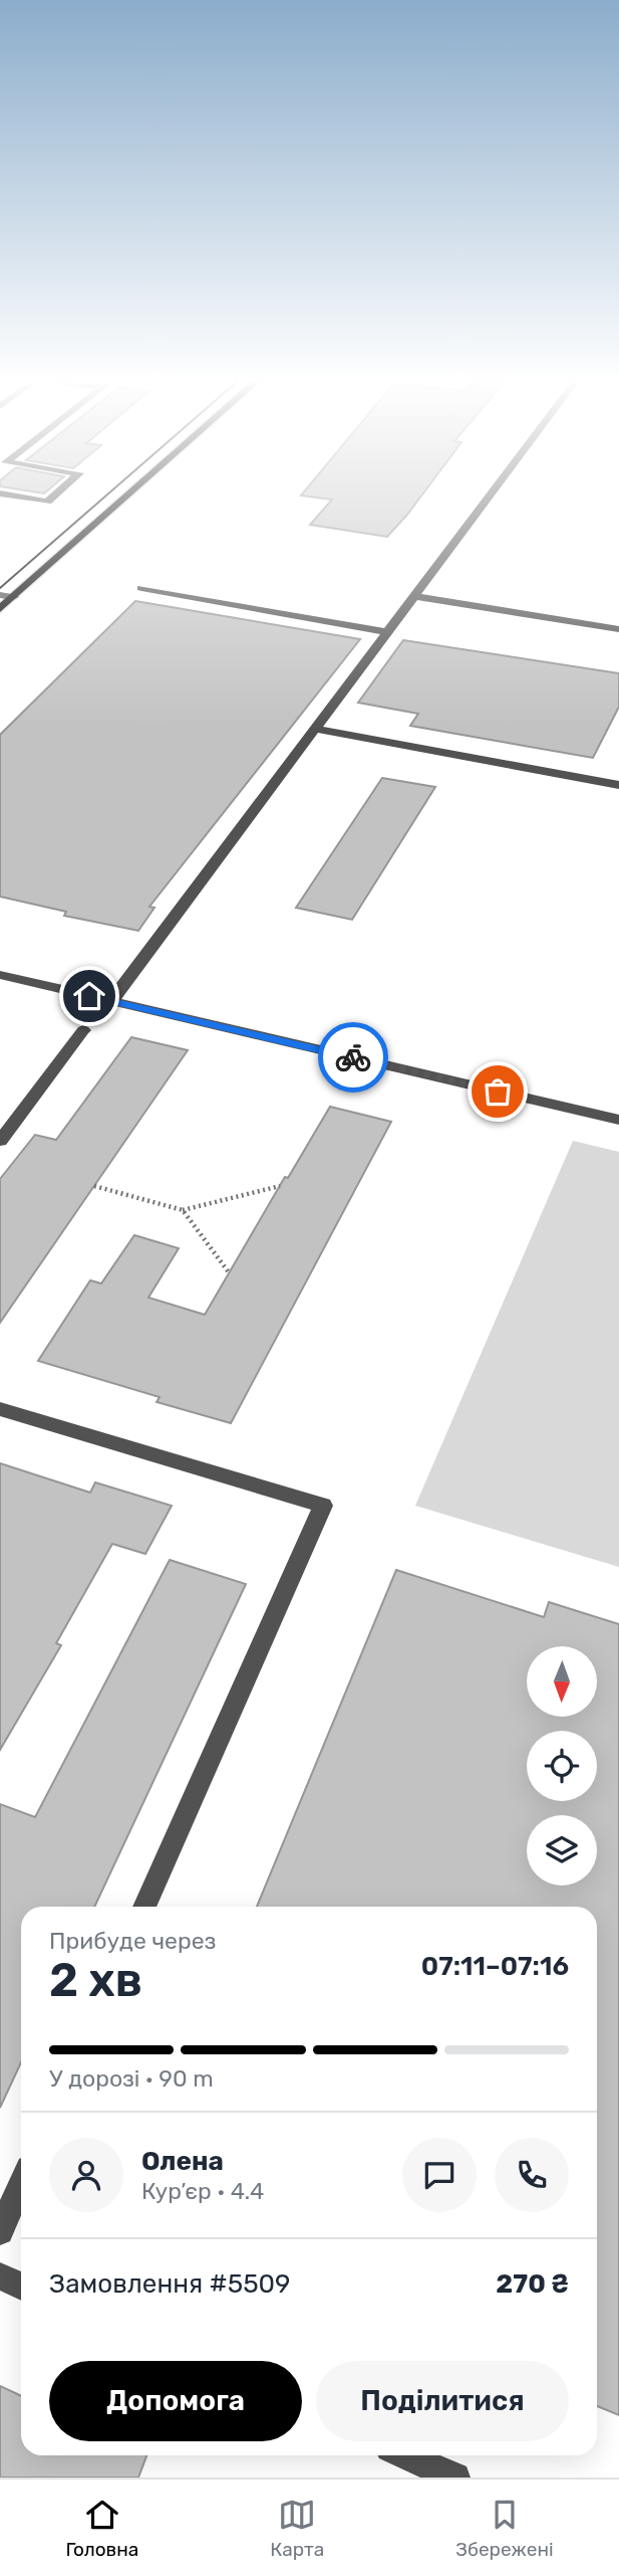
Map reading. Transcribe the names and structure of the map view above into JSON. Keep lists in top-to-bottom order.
{
  "north": "bottom",
  "page": {
    "heading": ["2 хв", "Прибуде через", "07:11–07:16"],
    "panel": [
      "Олена",
      "Кур’єр · 4.4",
      "Замовлення #5509",
      "270 ₴"
    ],
    "bar": "У дорозі · 90 m",
    "buttons": ["Допомога", "Поділитися"],
    "tabs": ["Головна", "Карта", "Збережені"]
  }
}
